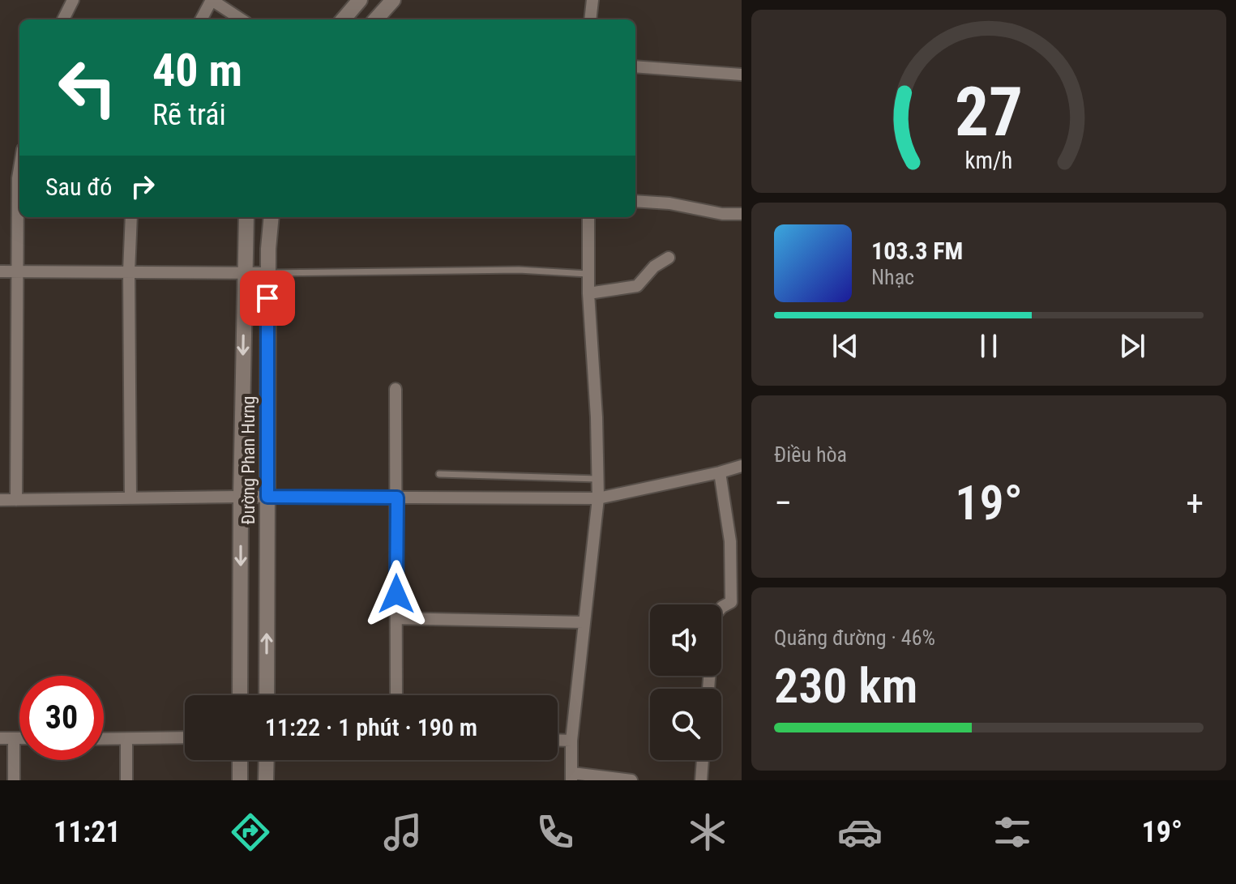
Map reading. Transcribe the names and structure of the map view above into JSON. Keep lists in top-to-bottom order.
{
  "streets": {
    "street": ["Đường Phan Hưng"]
  },
  "page": {
    "turn": ["40 m", "Rẽ trái"],
    "then": "Sau đó",
    "song": ["103.3 FM", "Nhạc"],
    "tile": [
      "Điều hòa",
      ["Quãng đường · 46%", "230 km"]
    ],
    "heat": ["−", "19°", "+"],
    "limit": "30",
    "trip": "11:22 · 1 phút · 190 m",
    "tabs": ["11:21", "19°"],
    "gauge": ["27", "km/h"]
  }
}
